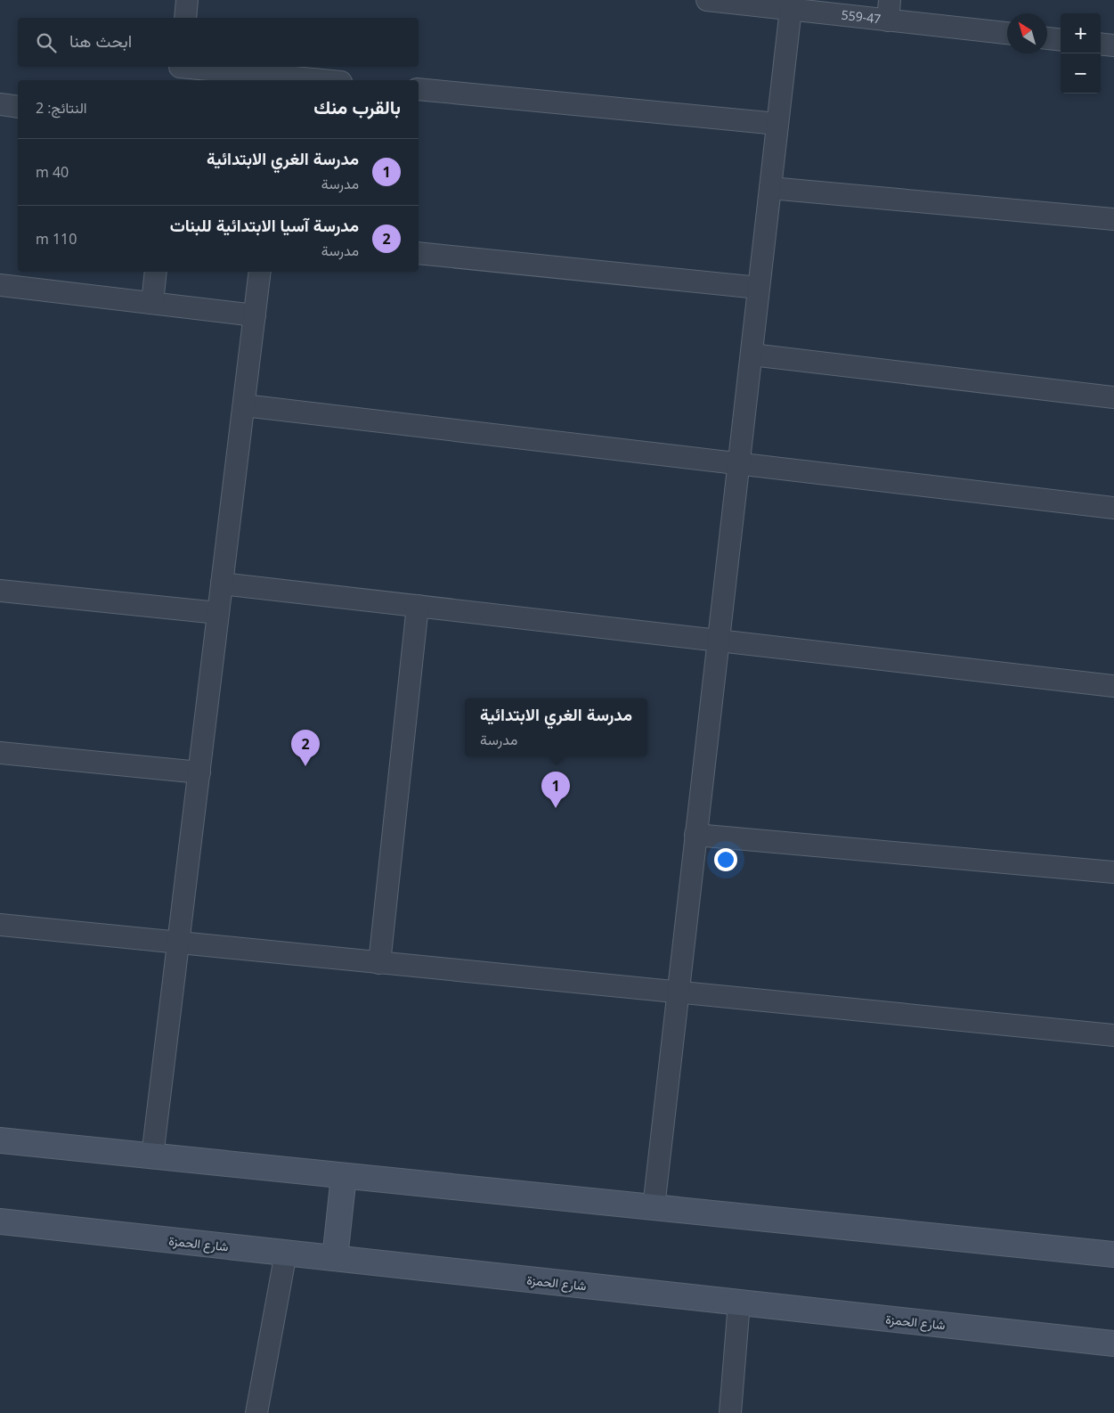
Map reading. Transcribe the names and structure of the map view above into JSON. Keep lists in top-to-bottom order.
{
  "streets": {
    "street": ["559-47", "شارع الحمزة"]
  },
  "north": "top left",
  "page": {
    "map_buttons": ["+", "−"],
    "search": "ابحث هنا",
    "heading": ["بالقرب منك", "النتائج: 2"],
    "list": [
      {
        "mark": "1",
        "name": "مدرسة الغري الابتدائية",
        "note": "مدرسة",
        "value": "40 m"
      },
      {
        "mark": "2",
        "name": "مدرسة آسيا الابتدائية للبنات",
        "note": "مدرسة",
        "value": "110 m"
      }
    ],
    "popup": ["مدرسة الغري الابتدائية", "مدرسة"],
    "pins": ["2", "1"]
  }
}
